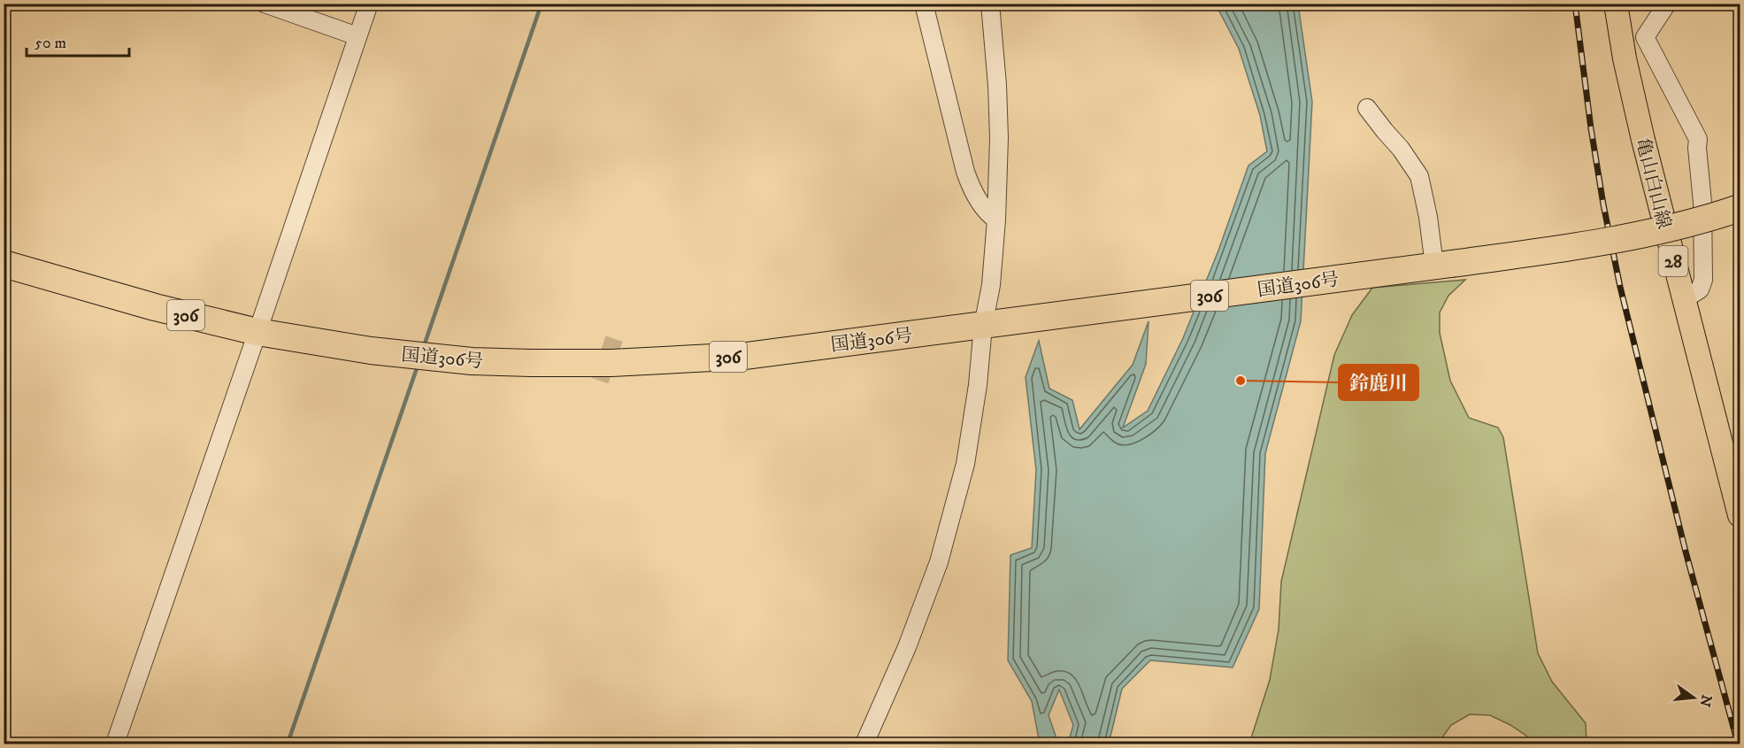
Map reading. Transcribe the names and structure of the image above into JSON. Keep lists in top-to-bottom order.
{
  "streets": {
    "highway": ["国道306号", "306"],
    "main road": ["亀山白山線", "28"]
  },
  "places": ["鈴鹿川"],
  "scale_bar": "50 m",
  "north": "right"
}
